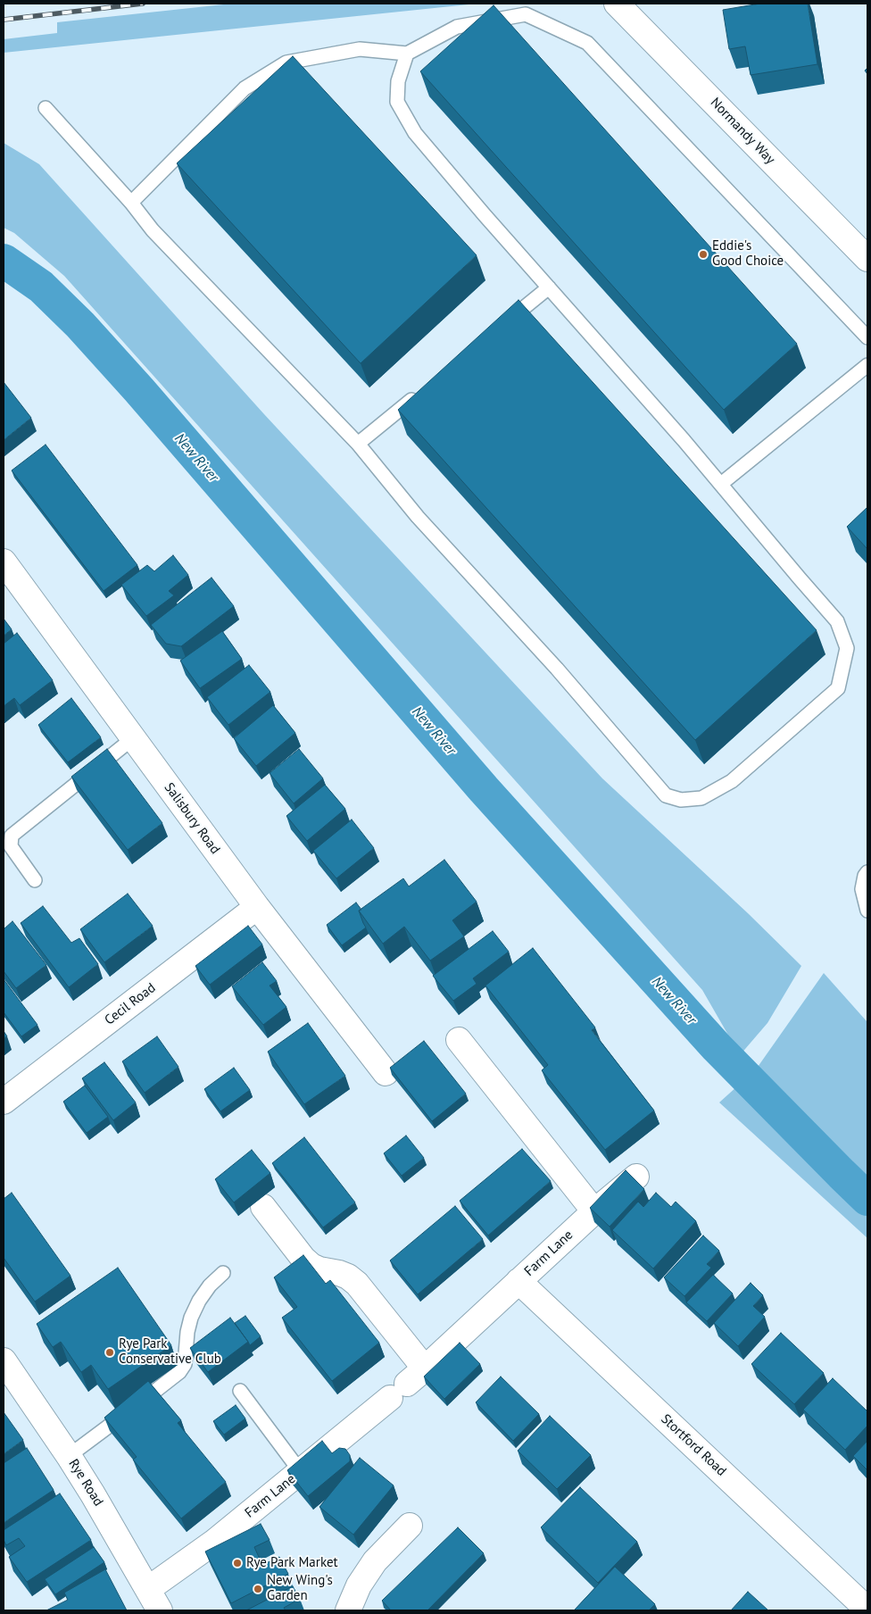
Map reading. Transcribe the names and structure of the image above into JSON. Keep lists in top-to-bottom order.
{
  "streets": {
    "street": [
      "Normandy Way",
      "Salisbury Road",
      "Cecil Road",
      "Farm Lane",
      "Stortford Road",
      "Rye Road"
    ]
  },
  "crossings": [
    ["Salisbury Road", "Cecil Road"],
    ["Farm Lane", "Stortford Road"],
    ["Farm Lane", "Rye Road"]
  ],
  "water": ["New River"],
  "places": [
    "Eddie's Good Choice",
    "Rye Park Conservative Club",
    "Rye Park Market",
    "New Wing's Garden"
  ]
}
